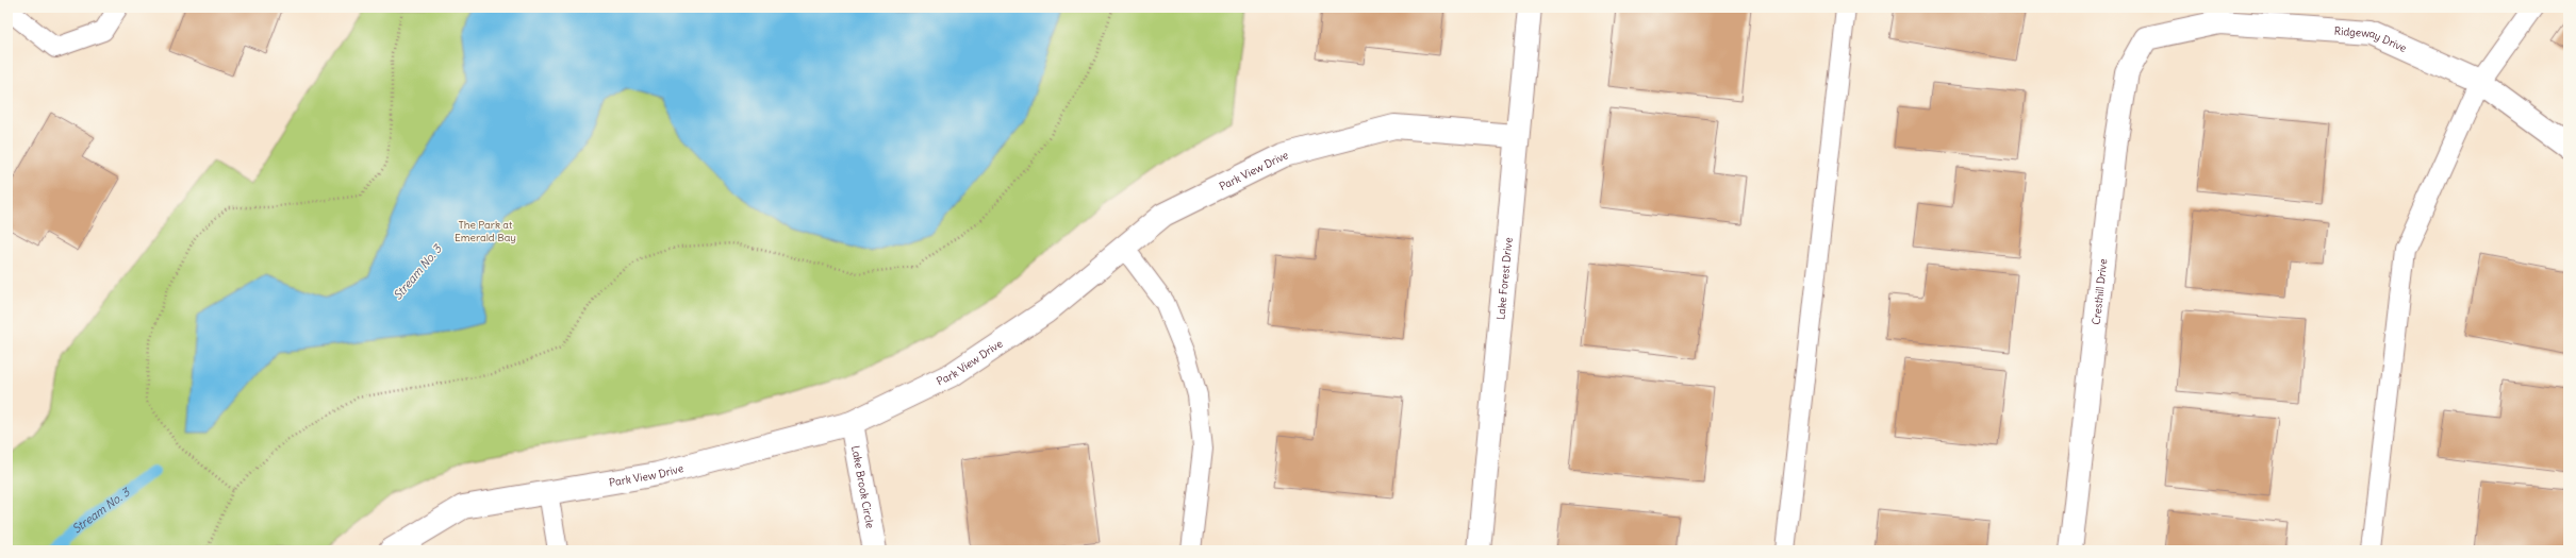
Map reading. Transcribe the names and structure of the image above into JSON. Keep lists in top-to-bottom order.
{
  "streets": {
    "street": [
      "Ridgeway Drive",
      "Park View Drive",
      "Lake Forest Drive",
      "Cresthill Drive",
      "Lake Brook Circle"
    ]
  },
  "crossings": [
    ["Ridgeway Drive", "Cresthill Drive"],
    ["Park View Drive", "Lake Forest Drive"],
    ["Park View Drive", "Lake Brook Circle"]
  ],
  "water": ["Stream No. 3"],
  "parks": ["The Park at Emerald Bay"]
}
